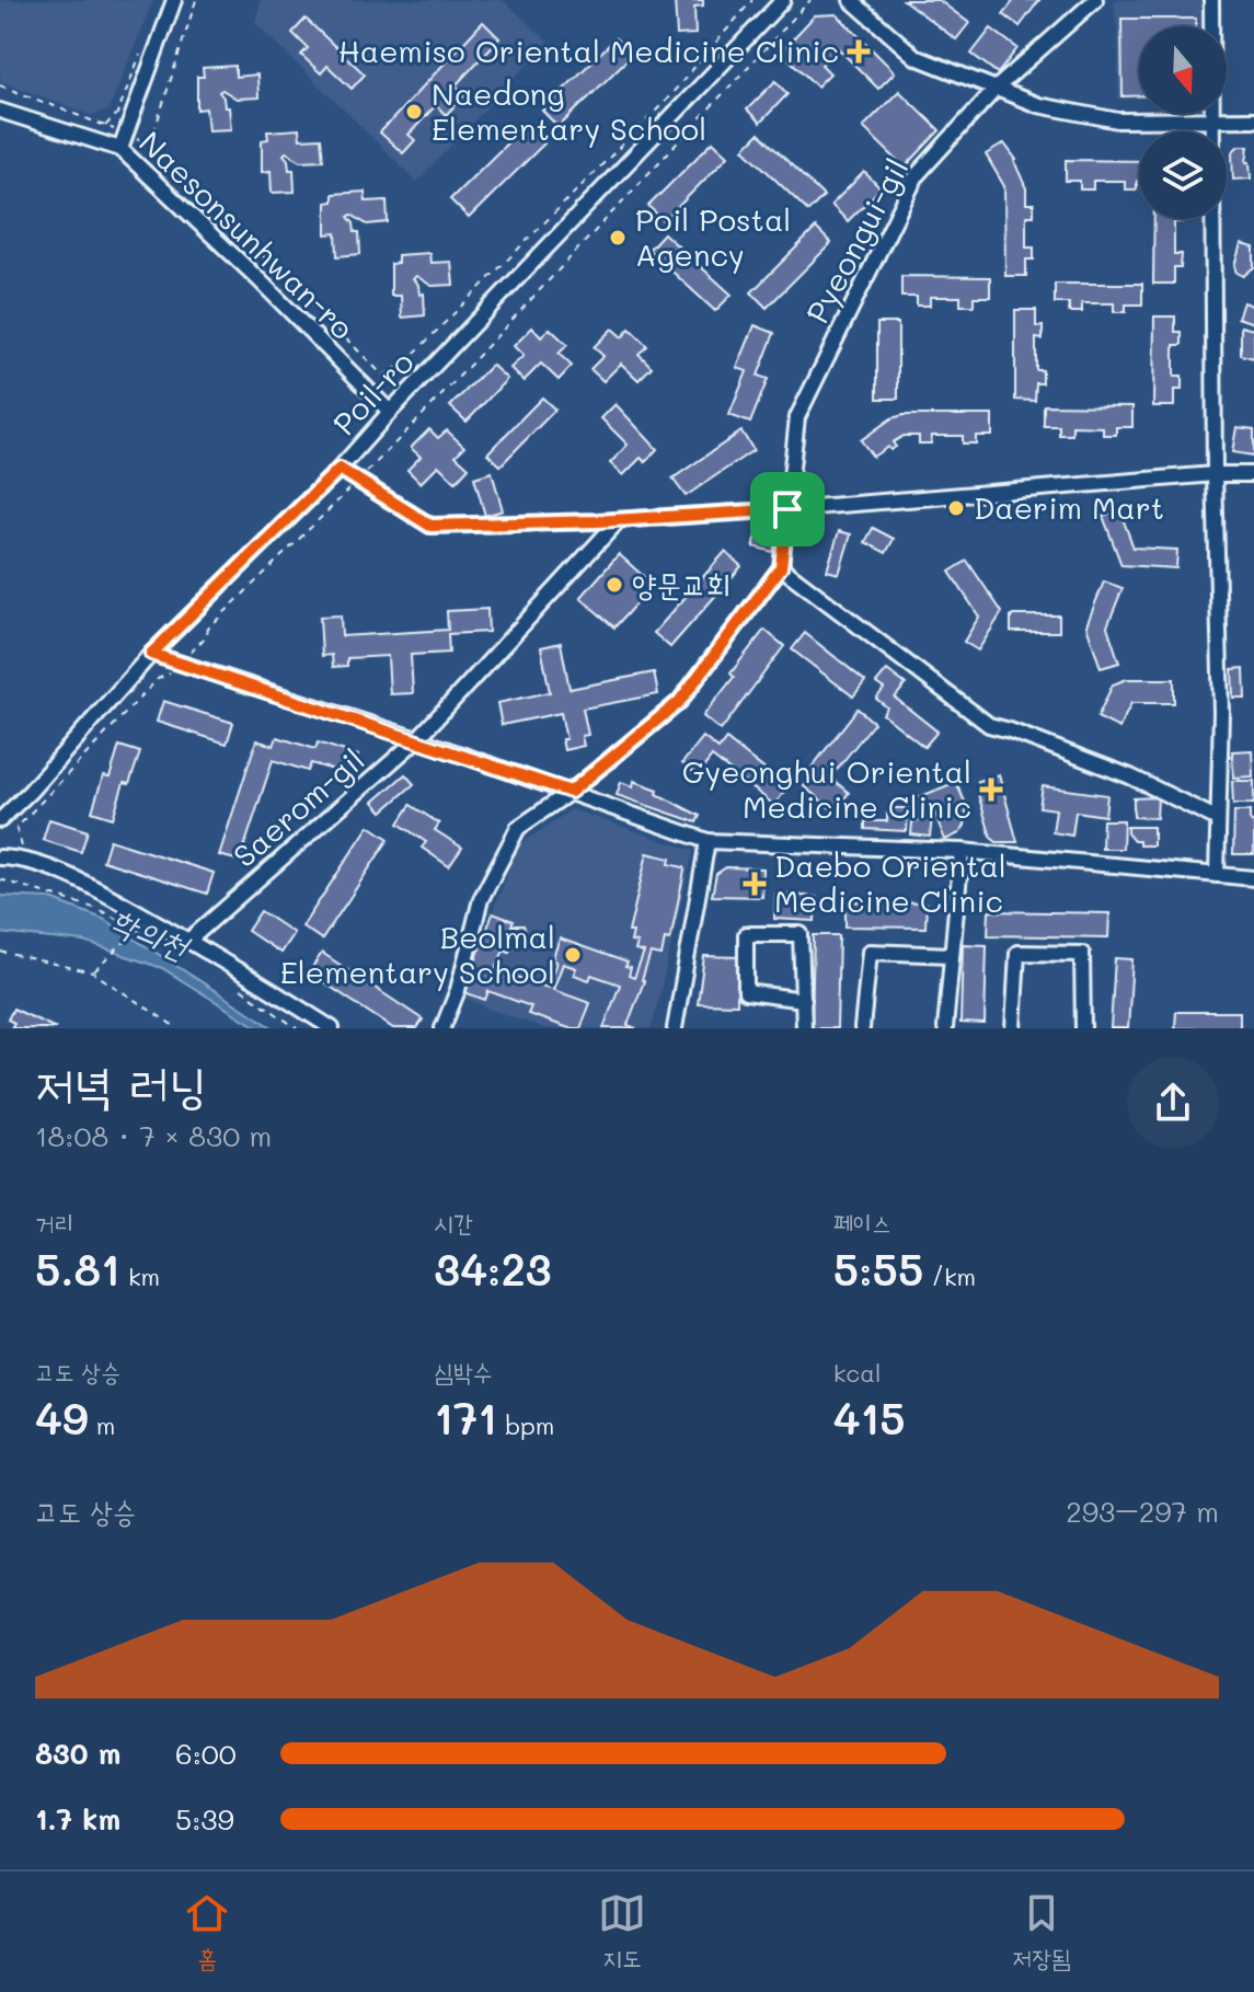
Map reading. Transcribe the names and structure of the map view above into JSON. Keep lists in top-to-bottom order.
{
  "streets": {
    "street": [
      "Naesonsunhwan-ro",
      "Pyeongui-gil",
      "Poil-ro",
      "Saerom-gil"
    ]
  },
  "crossings": [
    ["Naesonsunhwan-ro", "Poil-ro"]
  ],
  "water": ["학의천"],
  "places": {
    "health": ["Haemiso Oriental Medicine Clinic", "Gyeonghui Oriental Medicine Clinic", "Daebo Oriental Medicine Clinic"],
    "other": [
      "Naedong Elementary School",
      "Poil Postal Agency",
      "Daerim Mart",
      "양문교회",
      "Beolmal Elementary School"
    ]
  },
  "north": "bottom",
  "page": {
    "heading": ["저녁 러닝", "18:08 · 7 × 830 m"],
    "stats": [
      ["거리", "5.81 km"],
      ["시간", "34:23"],
      ["페이스", "5:55 /km"],
      ["고도 상승", "49 m"],
      ["심박수", "171 bpm"],
      ["kcal", "415"]
    ],
    "chart": ["고도 상승", "293–297 m"],
    "list": [
      {
        "name": "830 m",
        "note": "6:00"
      },
      {
        "name": "1.7 km",
        "note": "5:39"
      }
    ],
    "tabs": ["홈", "지도", "저장됨"]
  }
}
